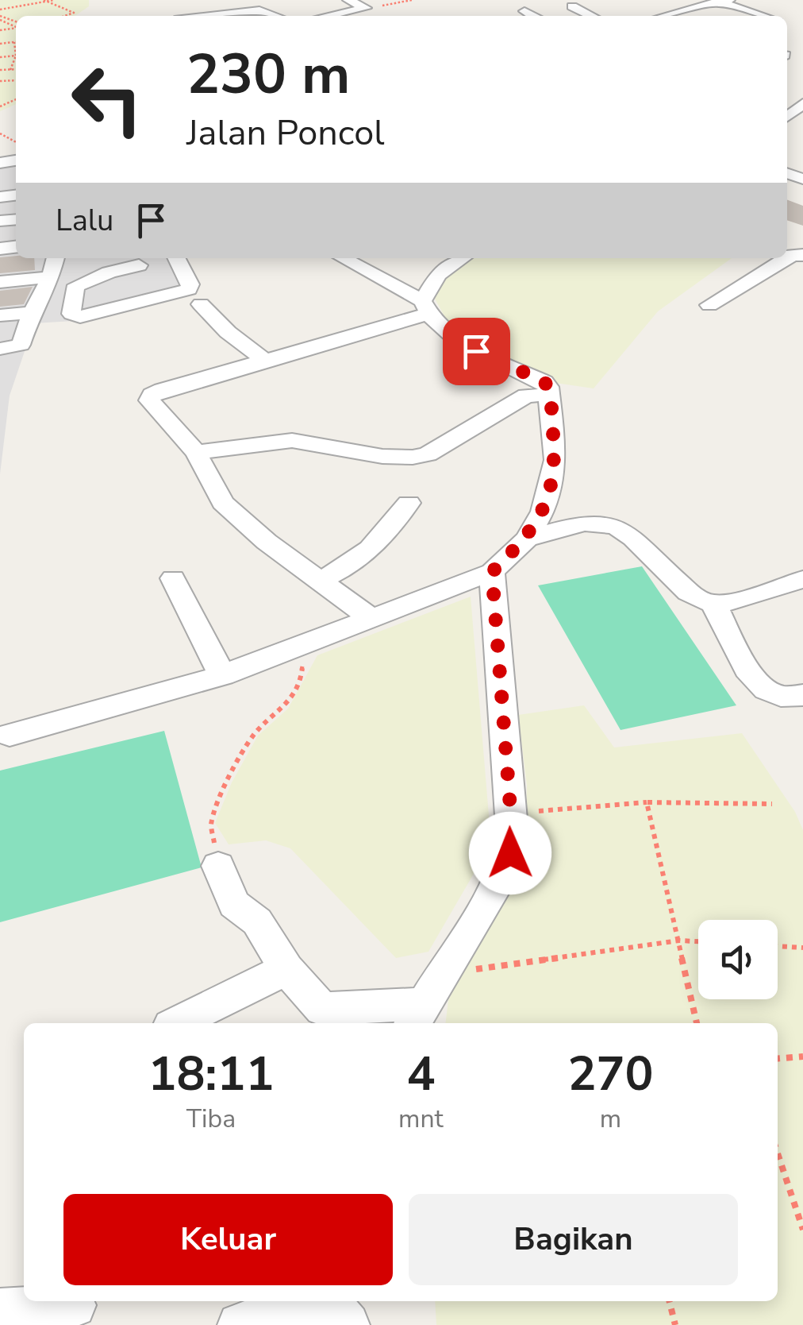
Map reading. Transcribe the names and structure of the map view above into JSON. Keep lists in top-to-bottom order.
{
  "page": {
    "turn": ["230 m", "Jalan Poncol"],
    "then": "Lalu",
    "eta": [
      "18:11",
      "Tiba",
      "4",
      "mnt",
      "270",
      "m"
    ],
    "buttons": ["Keluar", "Bagikan"]
  }
}
